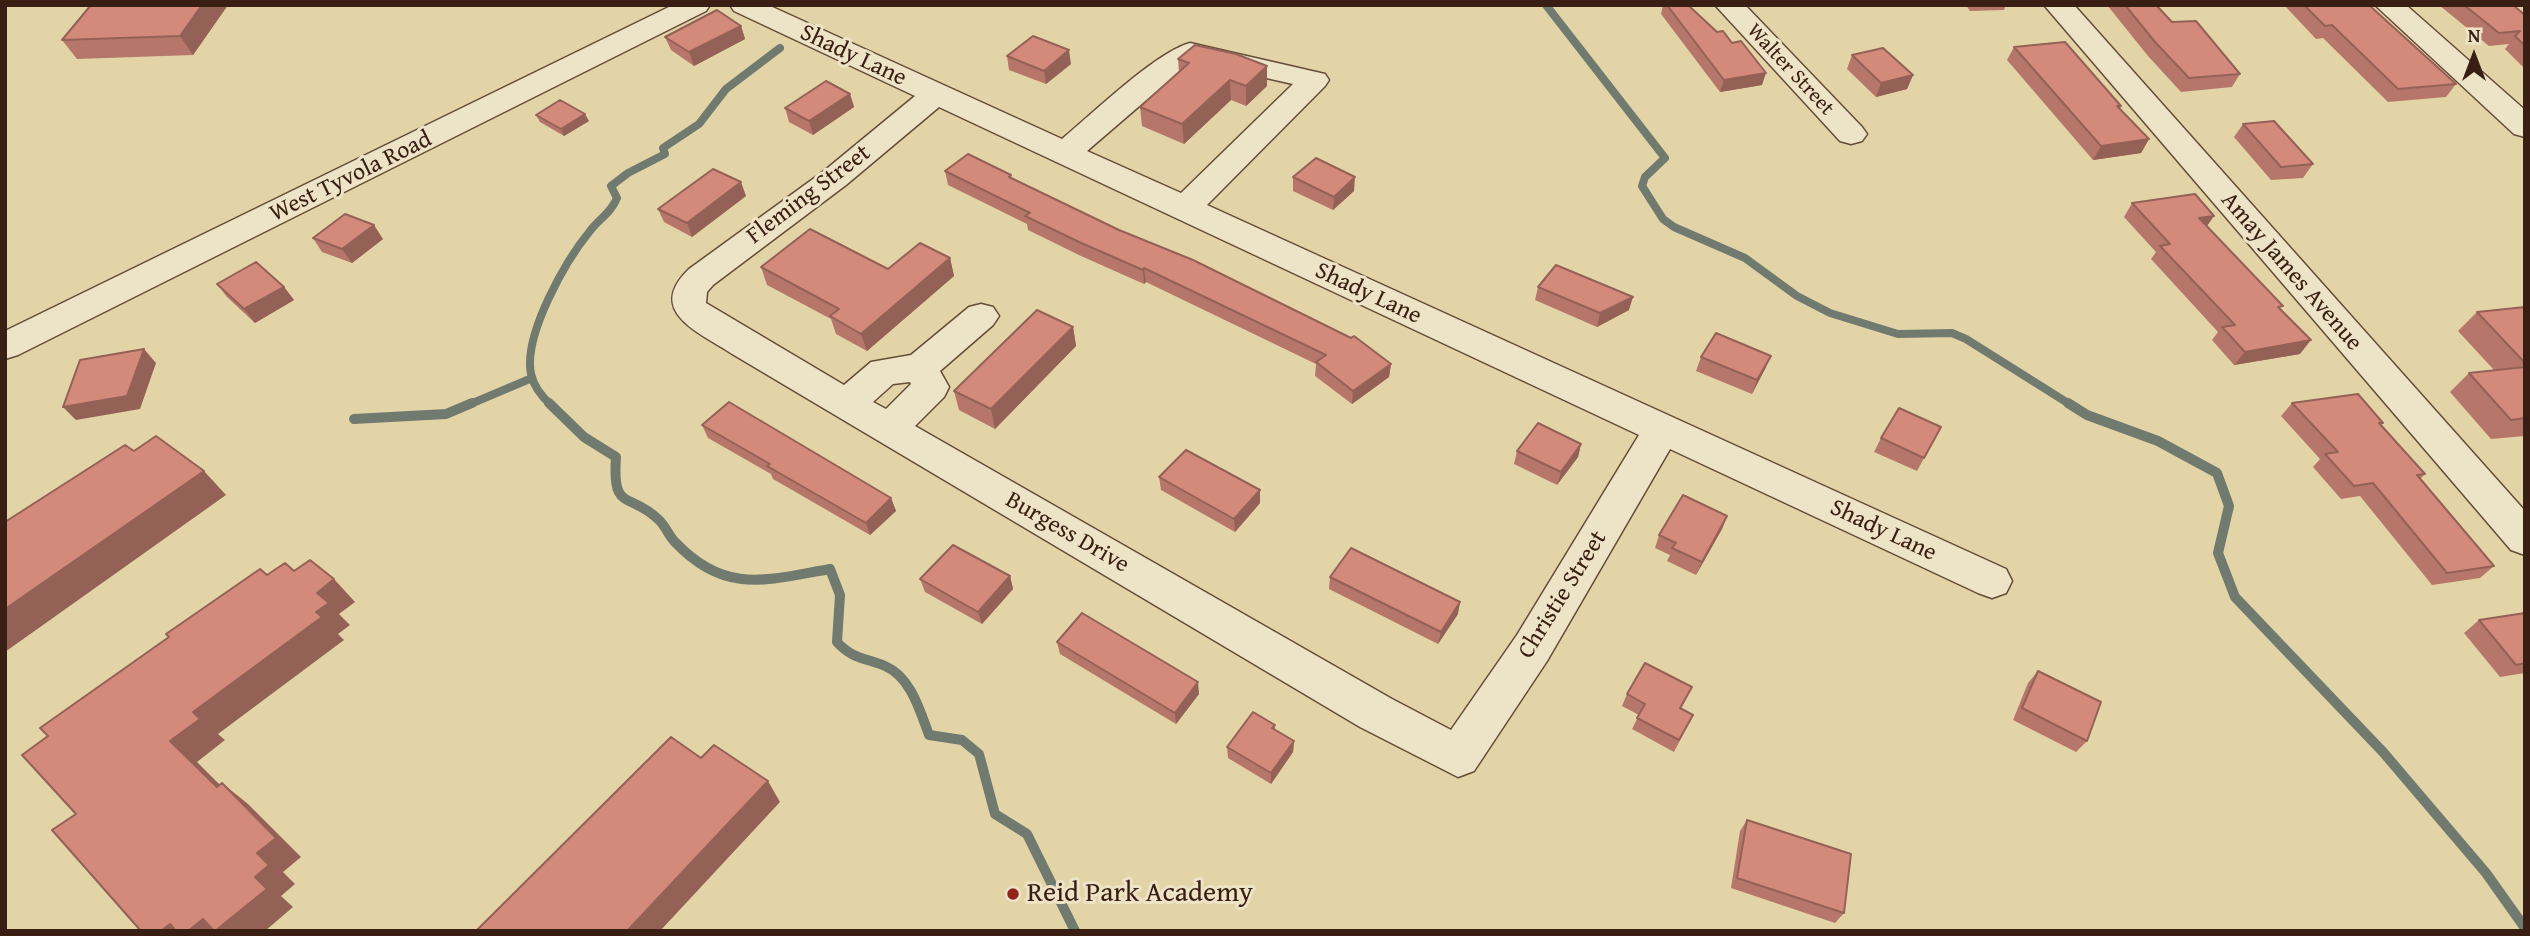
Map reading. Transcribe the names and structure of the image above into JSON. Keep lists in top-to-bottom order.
{
  "streets": {
    "street": [
      "Shady Lane",
      "Walter Street",
      "West Tyvola Road",
      "Fleming Street",
      "Amay James Avenue",
      "Burgess Drive",
      "Christie Street"
    ]
  },
  "crossings": [
    ["Shady Lane", "Fleming Street"],
    ["Shady Lane", "Christie Street"],
    ["Fleming Street", "Burgess Drive"],
    ["Burgess Drive", "Christie Street"]
  ],
  "places": ["Reid Park Academy"],
  "north": "top"
}
